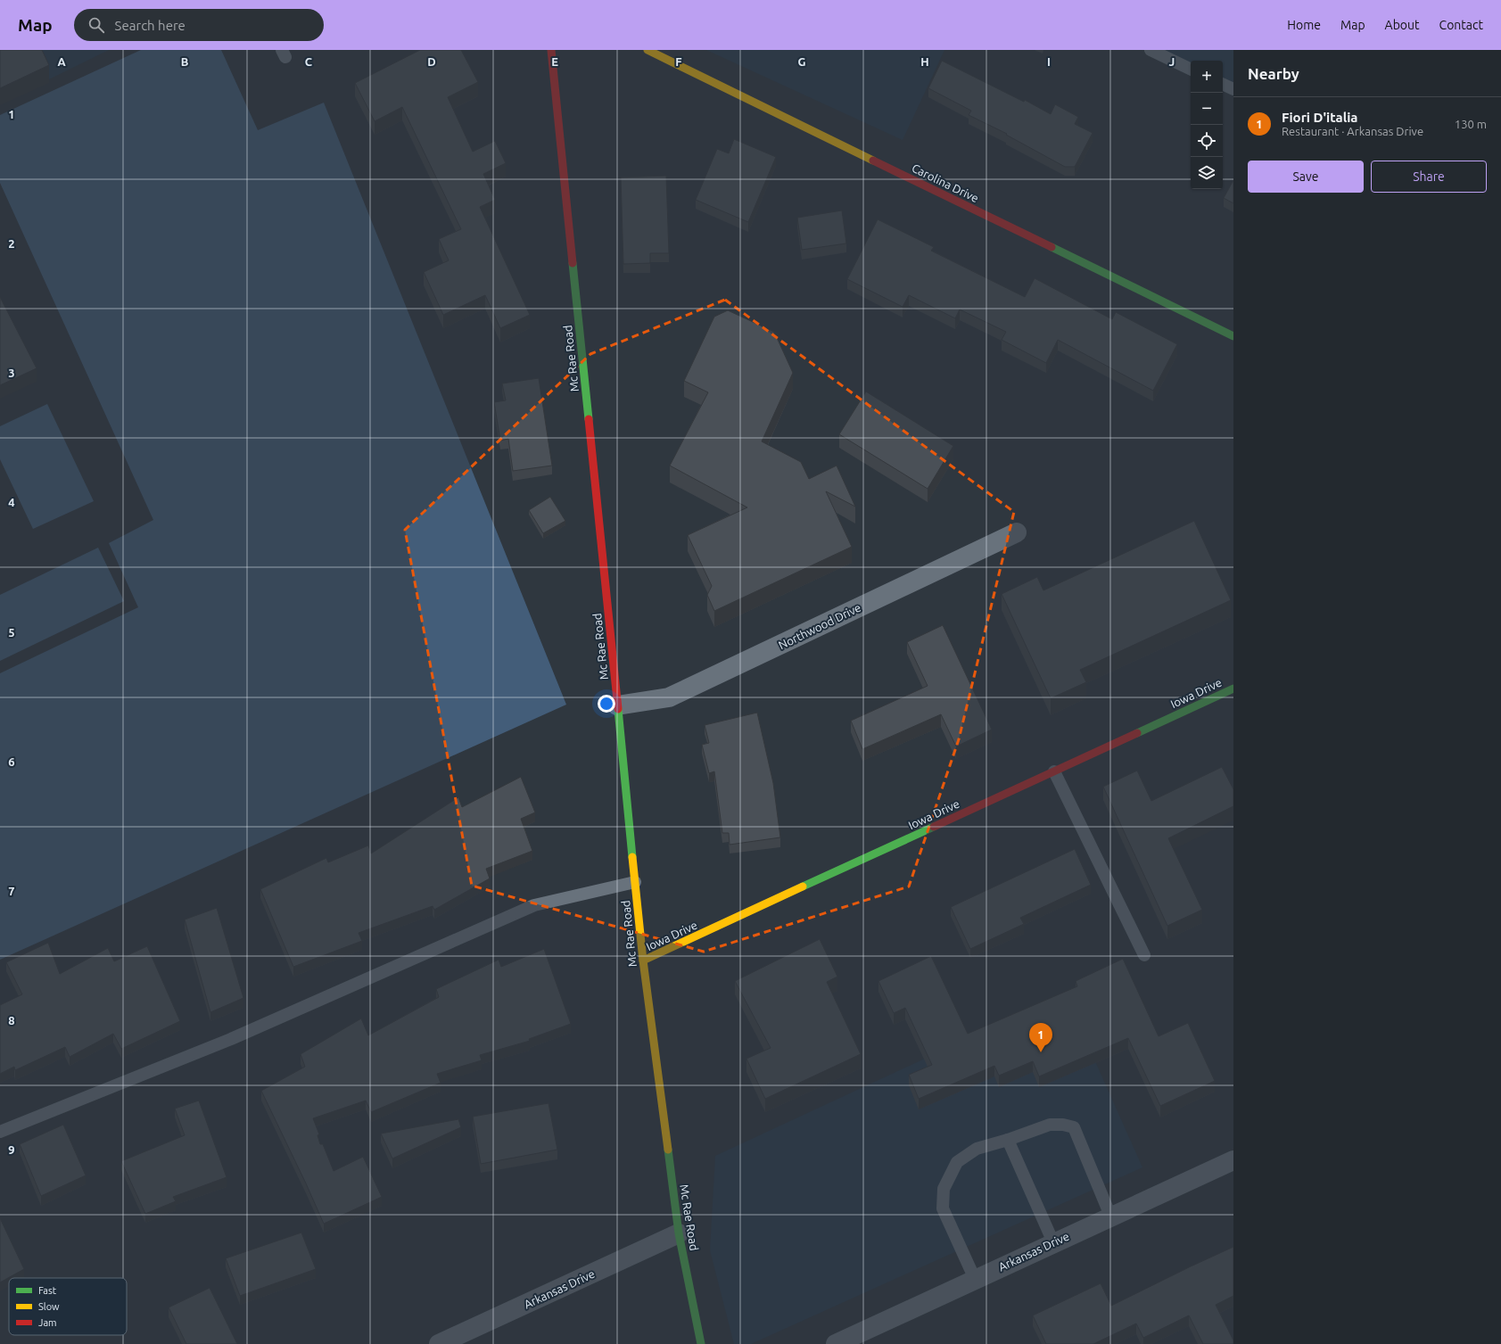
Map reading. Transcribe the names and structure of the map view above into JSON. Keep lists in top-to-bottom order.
{
  "streets": {
    "street": [
      "Carolina Drive",
      "Mc Rae Road",
      "Northwood Drive",
      "Iowa Drive",
      "Arkansas Drive"
    ]
  },
  "crossings": [
    ["Mc Rae Road", "Northwood Drive"],
    ["Mc Rae Road", "Iowa Drive"],
    ["Mc Rae Road", "Arkansas Drive"]
  ],
  "legend": ["Fast", "Slow", "Jam"],
  "page": {
    "header": "Map",
    "search": "Search here",
    "nav": [
      "Home",
      "Map",
      "About",
      "Contact"
    ],
    "heading": "Nearby",
    "map_buttons": ["+", "−"],
    "list": [
      {
        "mark": "1",
        "name": "Fiori D'italia",
        "note": "Restaurant · Arkansas Drive",
        "value": "130 m"
      }
    ],
    "buttons": ["Save", "Share"],
    "pins": "1"
  },
  "grid": {
    "columns": [
      "A",
      "B",
      "C",
      "D",
      "E",
      "F",
      "G",
      "H",
      "I",
      "J"
    ],
    "rows": [
      "1",
      "2",
      "3",
      "4",
      "5",
      "6",
      "7",
      "8",
      "9"
    ]
  }
}
